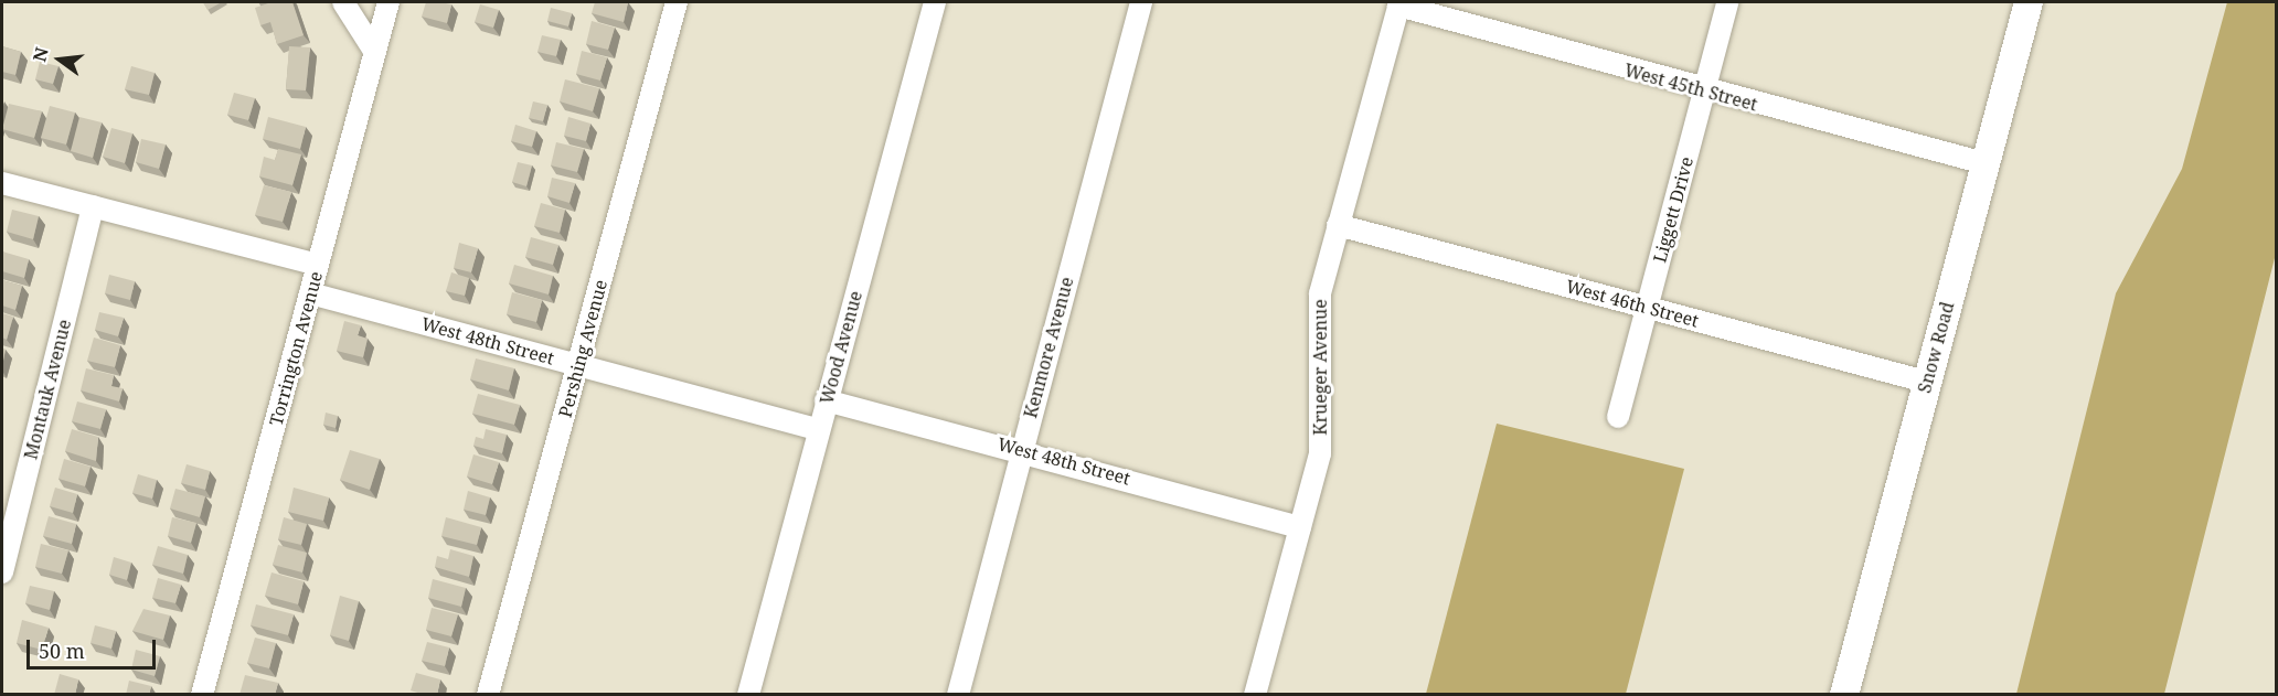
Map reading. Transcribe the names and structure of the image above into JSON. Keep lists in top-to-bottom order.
{
  "streets": {
    "main road": ["Snow Road"],
    "street": [
      "West 45th Street",
      "Liggett Drive",
      "West 46th Street",
      "West 48th Street",
      "Wood Avenue",
      "Kenmore Avenue",
      "Torrington Avenue",
      "Pershing Avenue",
      "Krueger Avenue",
      "Montauk Avenue"
    ]
  },
  "crossings": [
    ["West 45th Street", "Liggett Drive"],
    ["West 45th Street", "Snow Road"],
    ["West 45th Street", "Krueger Avenue"],
    ["Liggett Drive", "West 46th Street"],
    ["West 46th Street", "Snow Road"],
    ["West 46th Street", "Krueger Avenue"],
    ["West 48th Street", "Wood Avenue"],
    ["West 48th Street", "Kenmore Avenue"],
    ["West 48th Street", "Torrington Avenue"],
    ["West 48th Street", "Pershing Avenue"],
    ["West 48th Street", "Krueger Avenue"]
  ],
  "scale_bar": "50 m",
  "north": "left"
}
